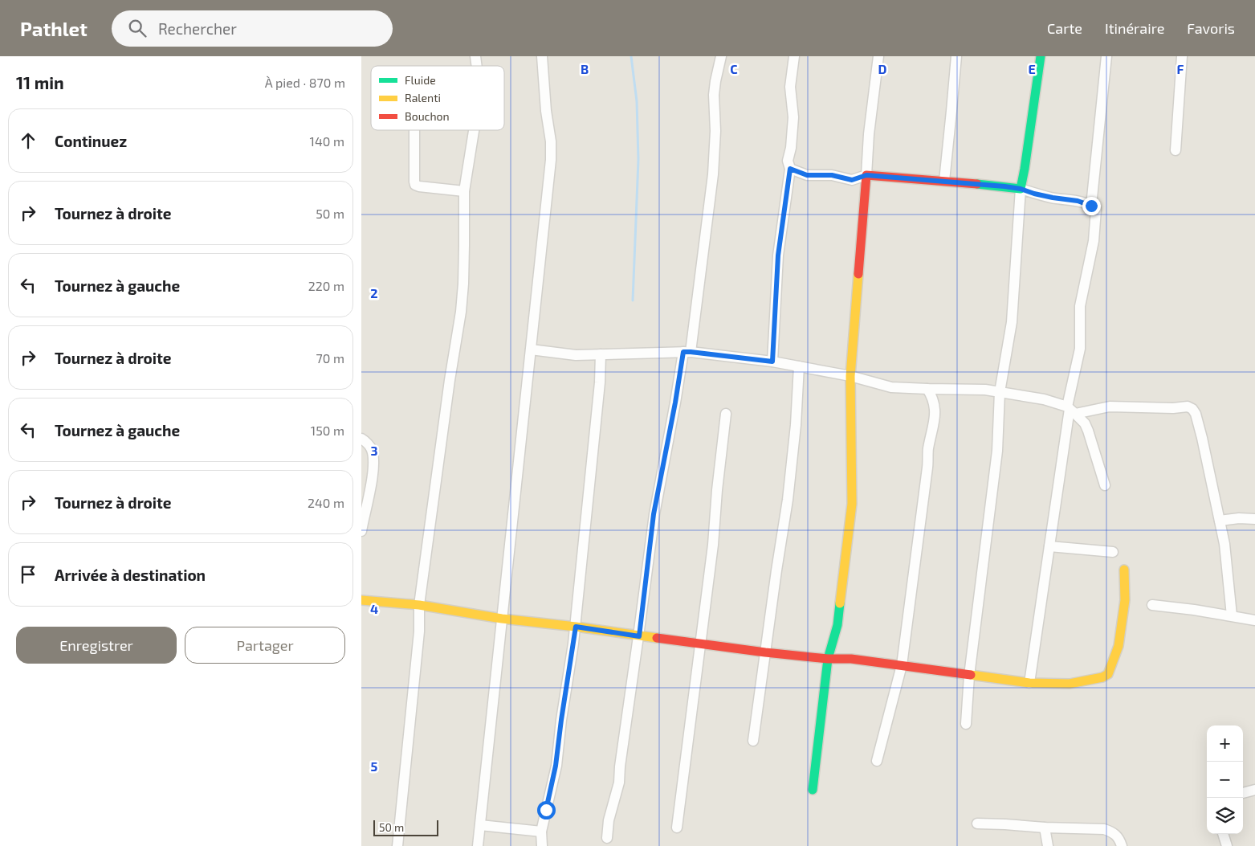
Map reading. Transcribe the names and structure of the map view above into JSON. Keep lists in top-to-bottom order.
{
  "legend": ["Fluide", "Ralenti", "Bouchon"],
  "scale_bar": "50 m",
  "page": {
    "header": "Pathlet",
    "search": "Rechercher",
    "nav": ["Carte", "Itinéraire", "Favoris"],
    "heading": ["11 min", "À pied · 870 m"],
    "list": [
      ["Continuez", "140 m"],
      ["Tournez à droite", "50 m"],
      ["Tournez à gauche", "220 m"],
      ["Tournez à droite", "70 m"],
      ["Tournez à gauche", "150 m"],
      ["Tournez à droite", "240 m"],
      "Arrivée à destination"
    ],
    "buttons": ["Enregistrer", "Partager"],
    "map_buttons": ["+", "−"],
    "scale": "50 m"
  },
  "grid": {
    "columns": [
      "B",
      "C",
      "D",
      "E",
      "F"
    ],
    "rows": [
      "2",
      "3",
      "4",
      "5"
    ]
  }
}
